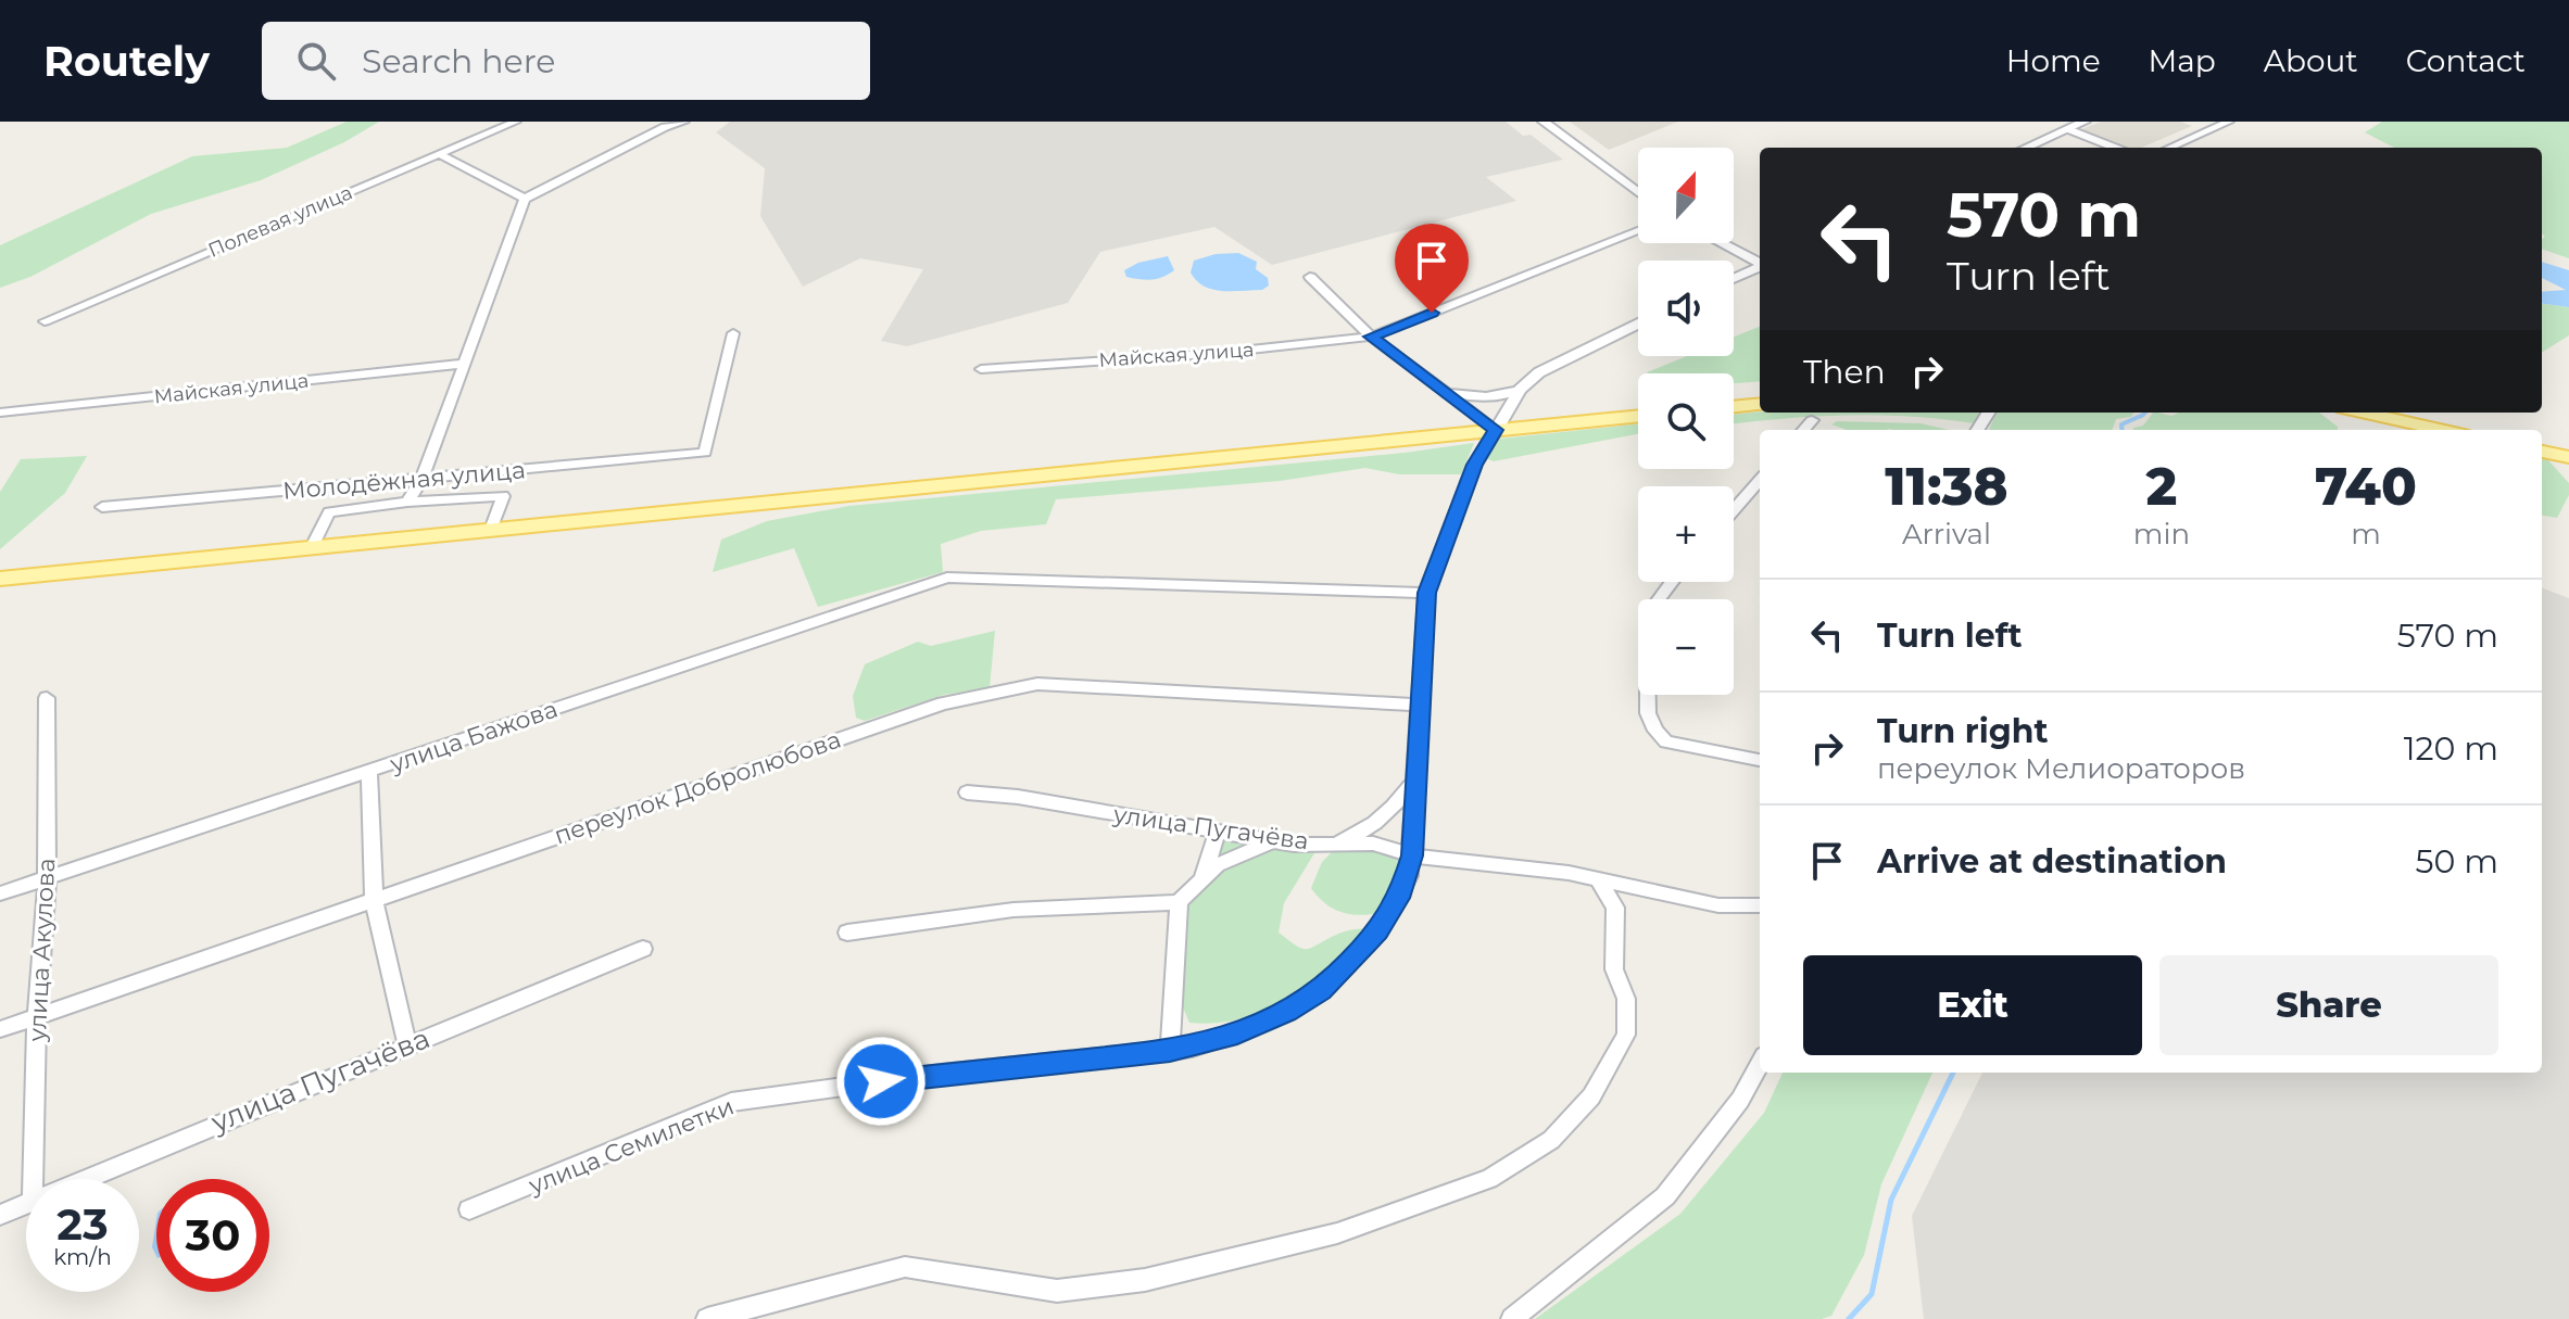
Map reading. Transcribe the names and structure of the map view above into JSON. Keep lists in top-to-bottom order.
{
  "streets": {
    "street": [
      "Полевая улица",
      "Майская улица",
      "Молодёжная улица",
      "улица Бажова",
      "переулок Добролюбова",
      "улица Пугачёва",
      "улица Акулова",
      "улица Семилетки"
    ]
  },
  "crossings": [
    ["улица Бажова", "улица Акулова"],
    ["улица Бажова", "улица Семилетки"],
    ["переулок Добролюбова", "улица Акулова"],
    ["переулок Добролюбова", "улица Семилетки"],
    ["улица Пугачёва", "улица Семилетки"]
  ],
  "north": "top",
  "page": {
    "header": "Routely",
    "search": "Search here",
    "nav": [
      "Home",
      "Map",
      "About",
      "Contact"
    ],
    "map_buttons": ["+", "−"],
    "turn": ["570 m", "Turn left"],
    "then": "Then",
    "eta": [
      "11:38",
      "Arrival",
      "2",
      "min",
      "740",
      "m"
    ],
    "list": [
      {
        "name": "Turn left",
        "value": "570 m"
      },
      {
        "name": "Turn right",
        "note": "переулок Мелиораторов",
        "value": "120 m"
      },
      {
        "name": "Arrive at destination",
        "value": "50 m"
      }
    ],
    "buttons": ["Exit", "Share"],
    "speed": "23 km/h",
    "limit": "30"
  }
}
